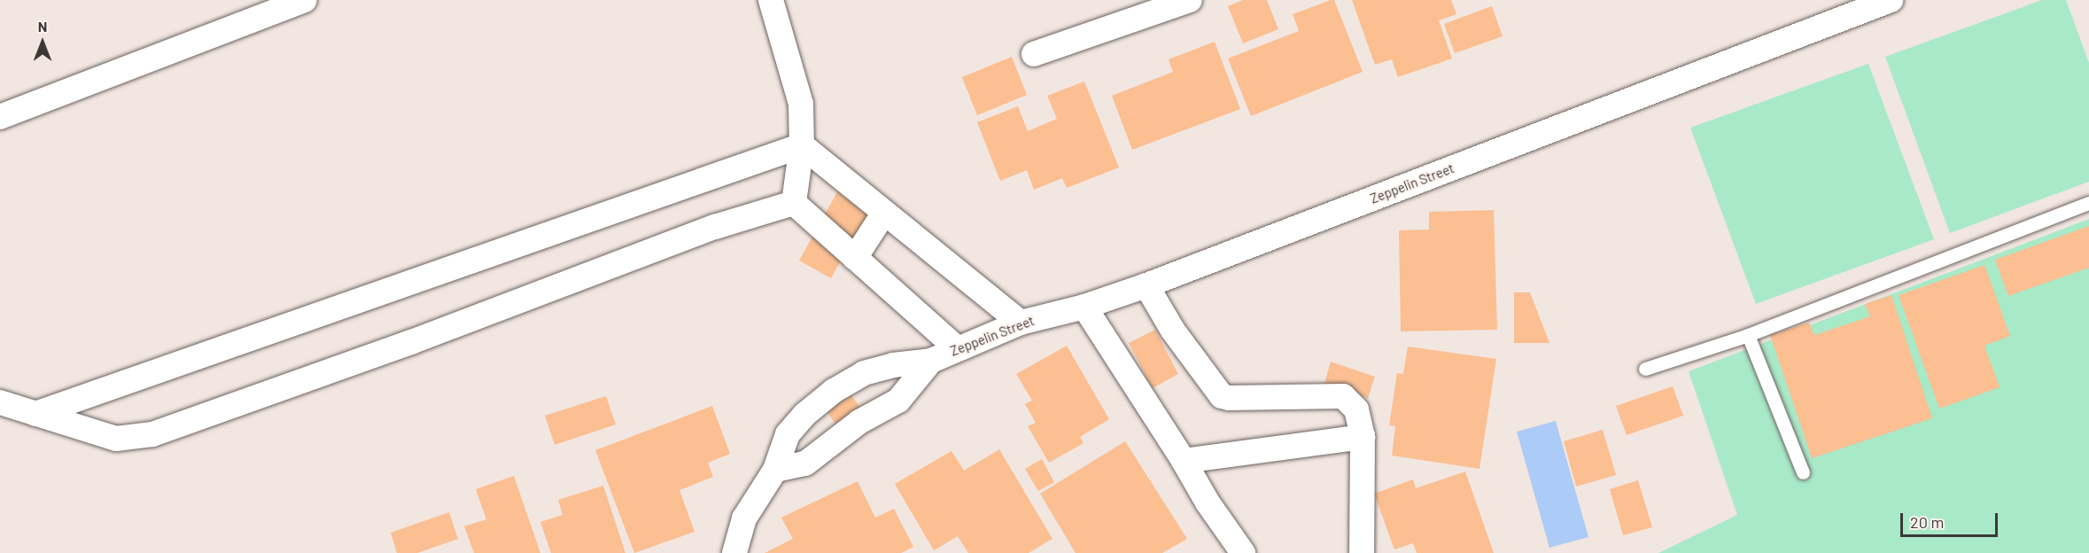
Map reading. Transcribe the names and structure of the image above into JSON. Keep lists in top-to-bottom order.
{
  "streets": {
    "street": ["Zeppelin Street"]
  },
  "scale_bar": "20 m",
  "north": "top"
}
